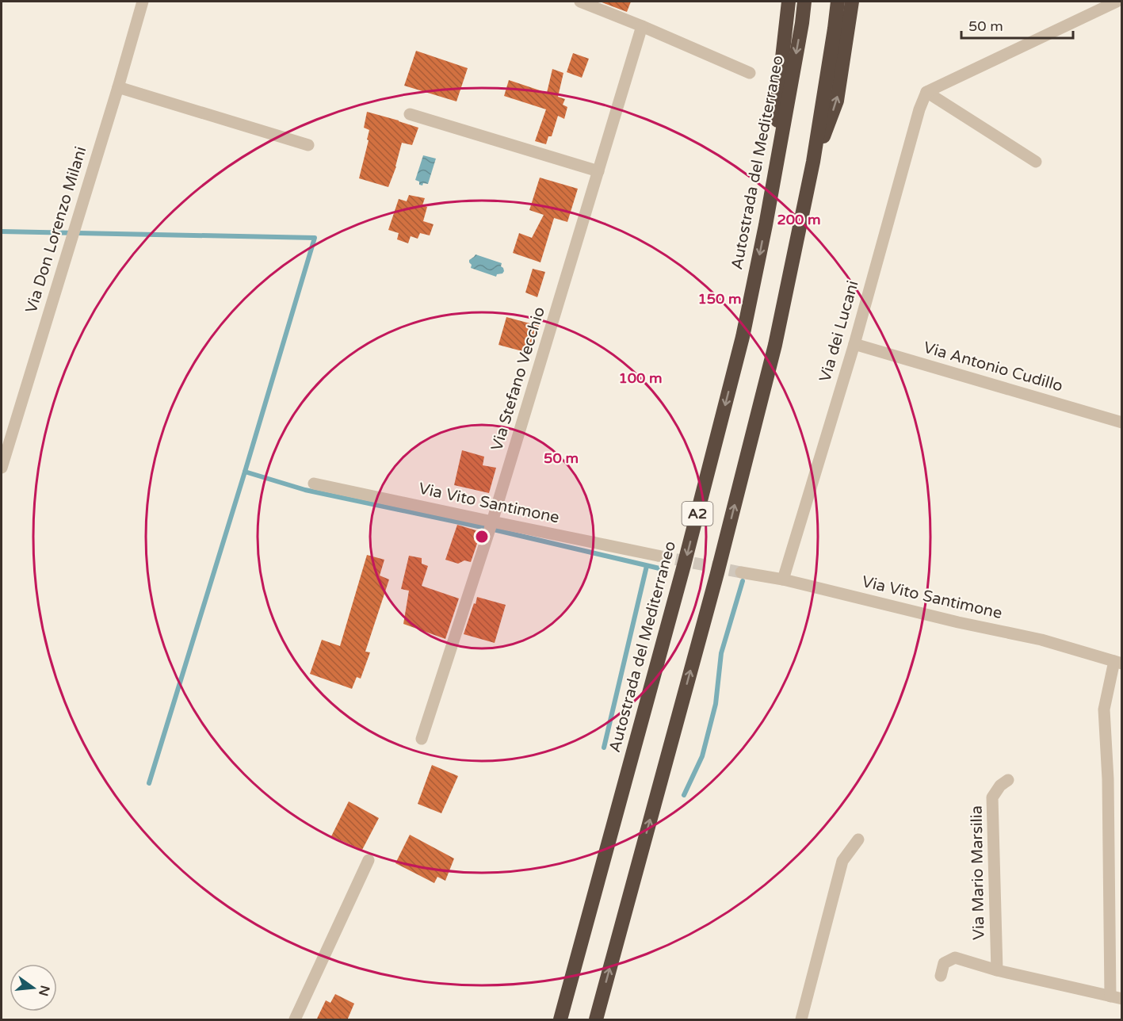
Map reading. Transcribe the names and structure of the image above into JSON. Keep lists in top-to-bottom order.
{
  "streets": {
    "highway": ["Autostrada del Mediterraneo", "A2"],
    "street": [
      "Via Don Lorenzo Milani",
      "Via dei Lucani",
      "Via Antonio Cudillo",
      "Via Stefano Vecchio",
      "Via Vito Santimone",
      "Via Mario Marsilia"
    ]
  },
  "crossings": [
    ["Via dei Lucani", "Via Antonio Cudillo"],
    ["Via dei Lucani", "Via Vito Santimone"],
    ["Via Stefano Vecchio", "Via Vito Santimone"],
    ["Via Vito Santimone", "Via Mario Marsilia"]
  ],
  "scale_bar": "50 m",
  "north": "right",
  "rings": [
    "200 m",
    "150 m",
    "100 m",
    "50 m"
  ]
}
